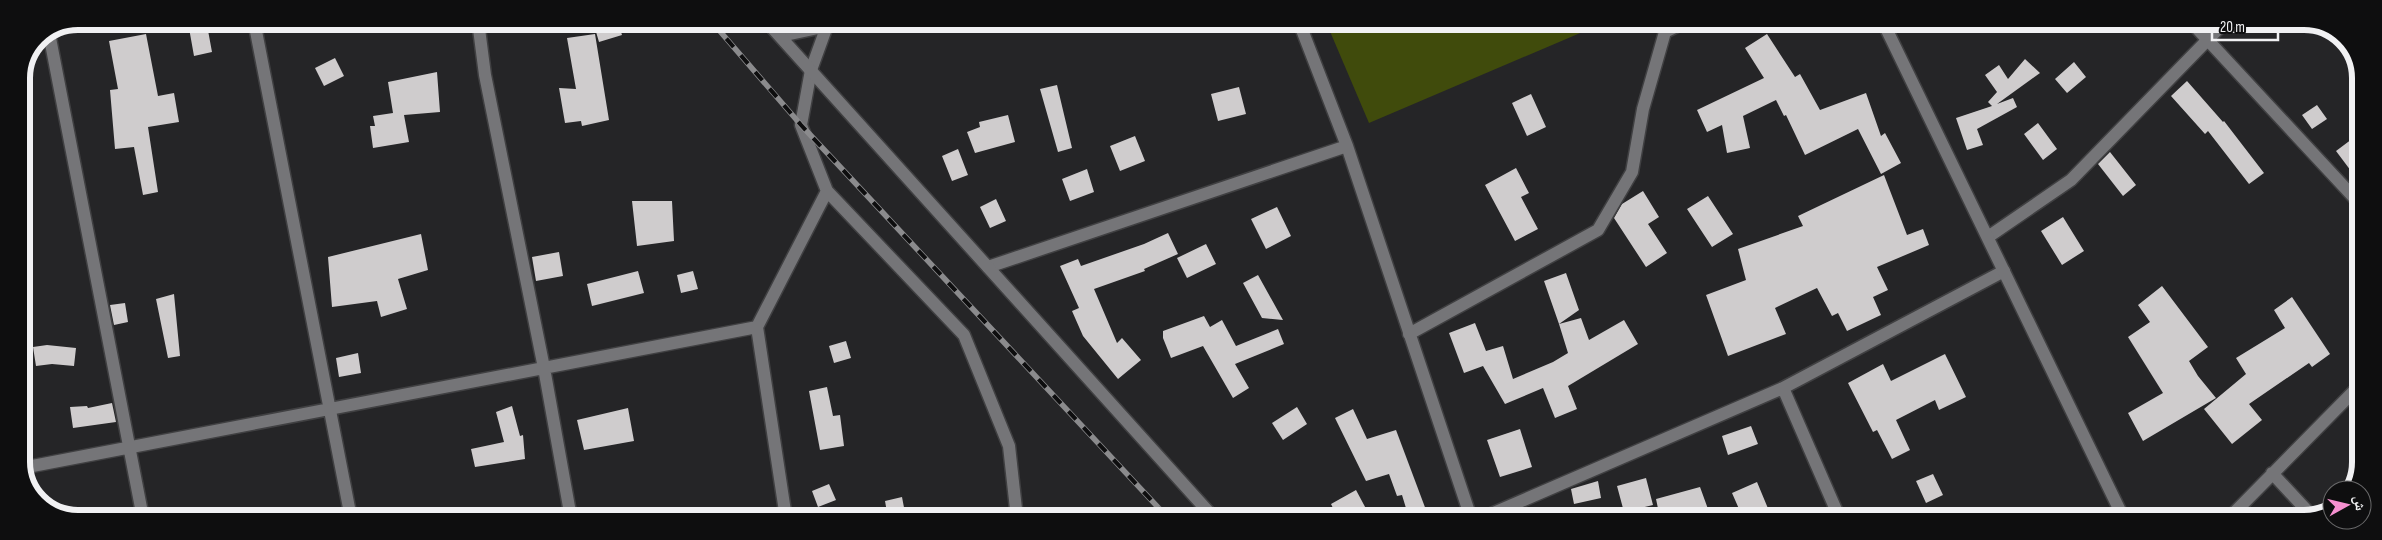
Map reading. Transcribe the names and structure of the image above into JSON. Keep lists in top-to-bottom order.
{
  "scale_bar": "20 m",
  "north": "right"
}
